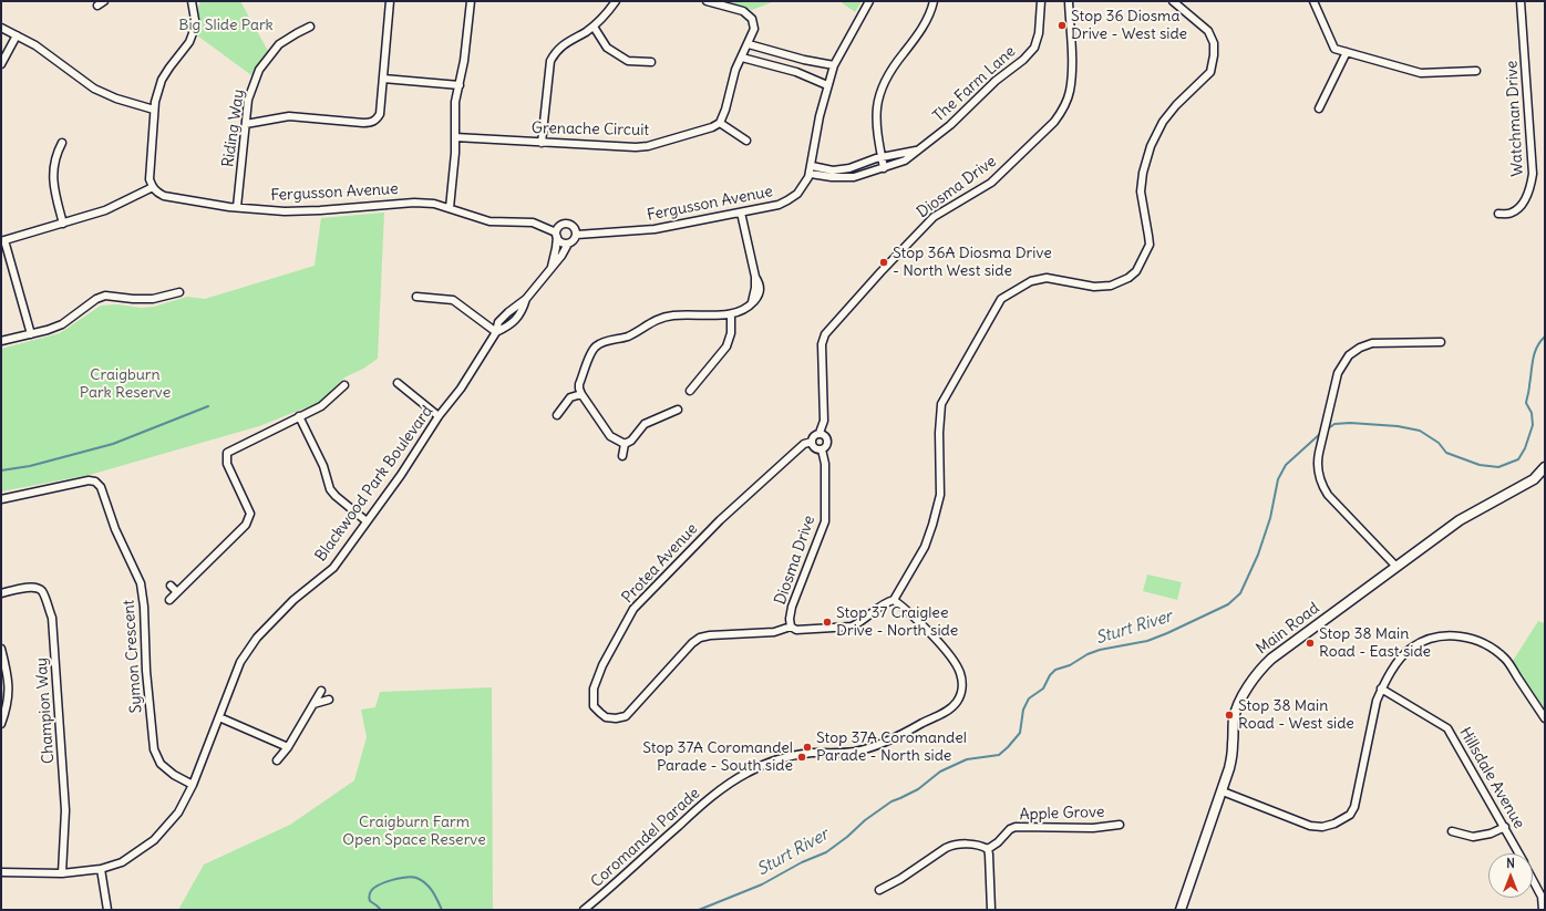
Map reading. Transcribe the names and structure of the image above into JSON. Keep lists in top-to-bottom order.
{
  "streets": {
    "main road": ["Main Road"],
    "street": [
      "The Farm Lane",
      "Watchman Drive",
      "Riding Way",
      "Grenache Circuit",
      "Diosma Drive",
      "Fergusson Avenue",
      "Blackwood Park Boulevard",
      "Protea Avenue",
      "Symon Crescent",
      "Champion Way",
      "Hillsdale Avenue",
      "Apple Grove",
      "Coromandel Parade"
    ]
  },
  "crossings": [
    ["The Farm Lane", "Fergusson Avenue"],
    ["Riding Way", "Fergusson Avenue"],
    ["Diosma Drive", "Protea Avenue"],
    ["Fergusson Avenue", "Blackwood Park Boulevard"],
    ["Blackwood Park Boulevard", "Symon Crescent"],
    ["Blackwood Park Boulevard", "Champion Way"]
  ],
  "water": ["Sturt River"],
  "parks": ["Big Slide Park", "Craigburn Park Reserve", "Craigburn Farm Open Space Reserve"],
  "places": [
    "Stop 36 Diosma Drive - West side",
    "Stop 36A Diosma Drive - North West side",
    "Stop 37 Craiglee Drive - North side",
    "Stop 38 Main Road - East side",
    "Stop 38 Main Road - West side",
    "Stop 37A Coromandel Parade - North side",
    "Stop 37A Coromandel Parade - South side"
  ],
  "north": "top"
}
